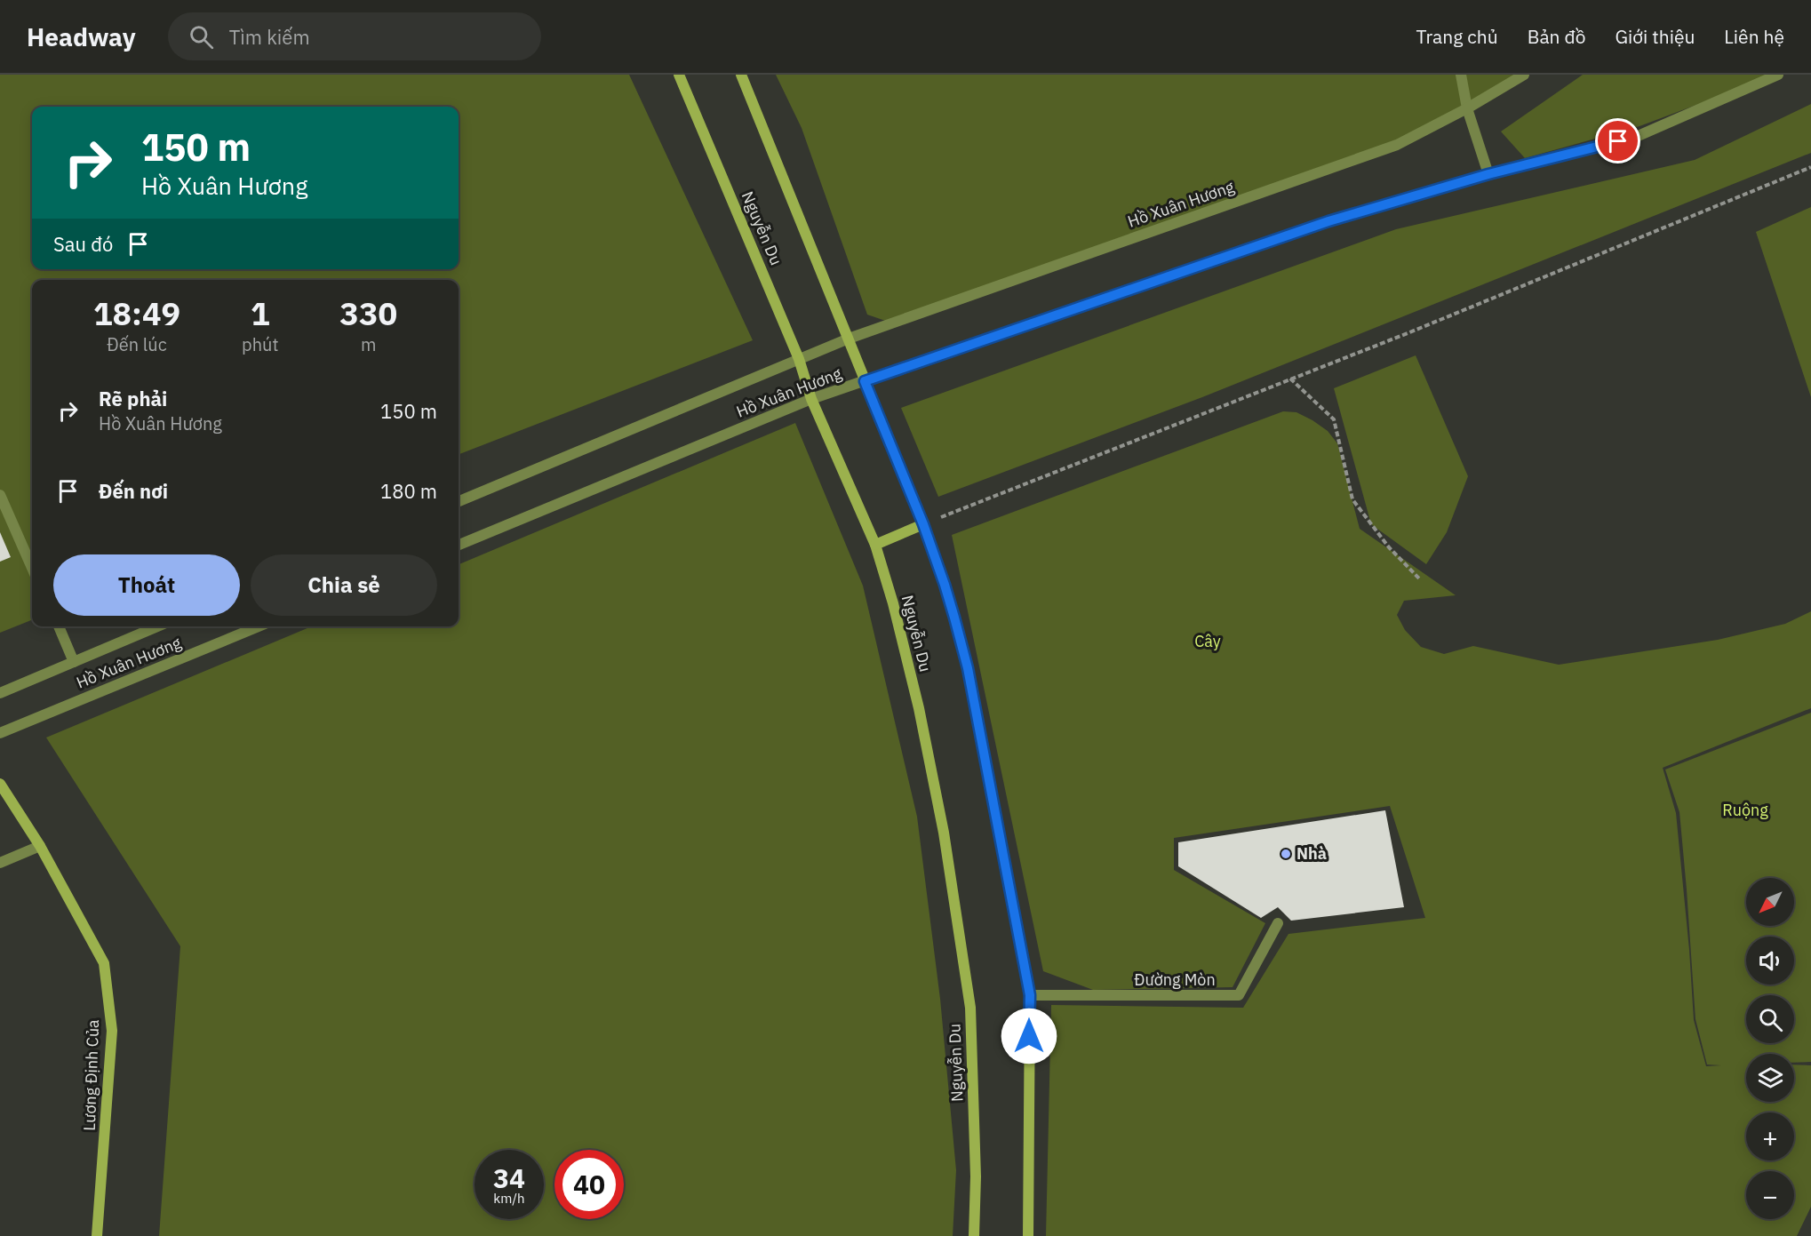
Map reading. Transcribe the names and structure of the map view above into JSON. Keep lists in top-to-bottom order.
{
  "streets": {
    "street": [
      "Hồ Xuân Hương",
      "Nguyễn Du",
      "Đường Mòn",
      "Lương Định Của"
    ]
  },
  "crossings": [
    ["Hồ Xuân Hương", "Nguyễn Du"]
  ],
  "parks": ["Cây", "Ruộng"],
  "places": ["Nhà"],
  "north": "bottom left",
  "page": {
    "header": "Headway",
    "search": "Tìm kiếm",
    "nav": [
      "Trang chủ",
      "Bản đồ",
      "Giới thiệu",
      "Liên hệ"
    ],
    "turn": ["150 m", "Hồ Xuân Hương"],
    "then": "Sau đó",
    "eta": [
      "18:49",
      "Đến lúc",
      "1",
      "phút",
      "330",
      "m"
    ],
    "list": [
      {
        "name": "Rẽ phải",
        "note": "Hồ Xuân Hương",
        "value": "150 m"
      },
      {
        "name": "Đến nơi",
        "value": "180 m"
      }
    ],
    "buttons": ["Thoát", "Chia sẻ"],
    "map_buttons": ["+", "−"],
    "speed": "34 km/h",
    "limit": "40"
  }
}
